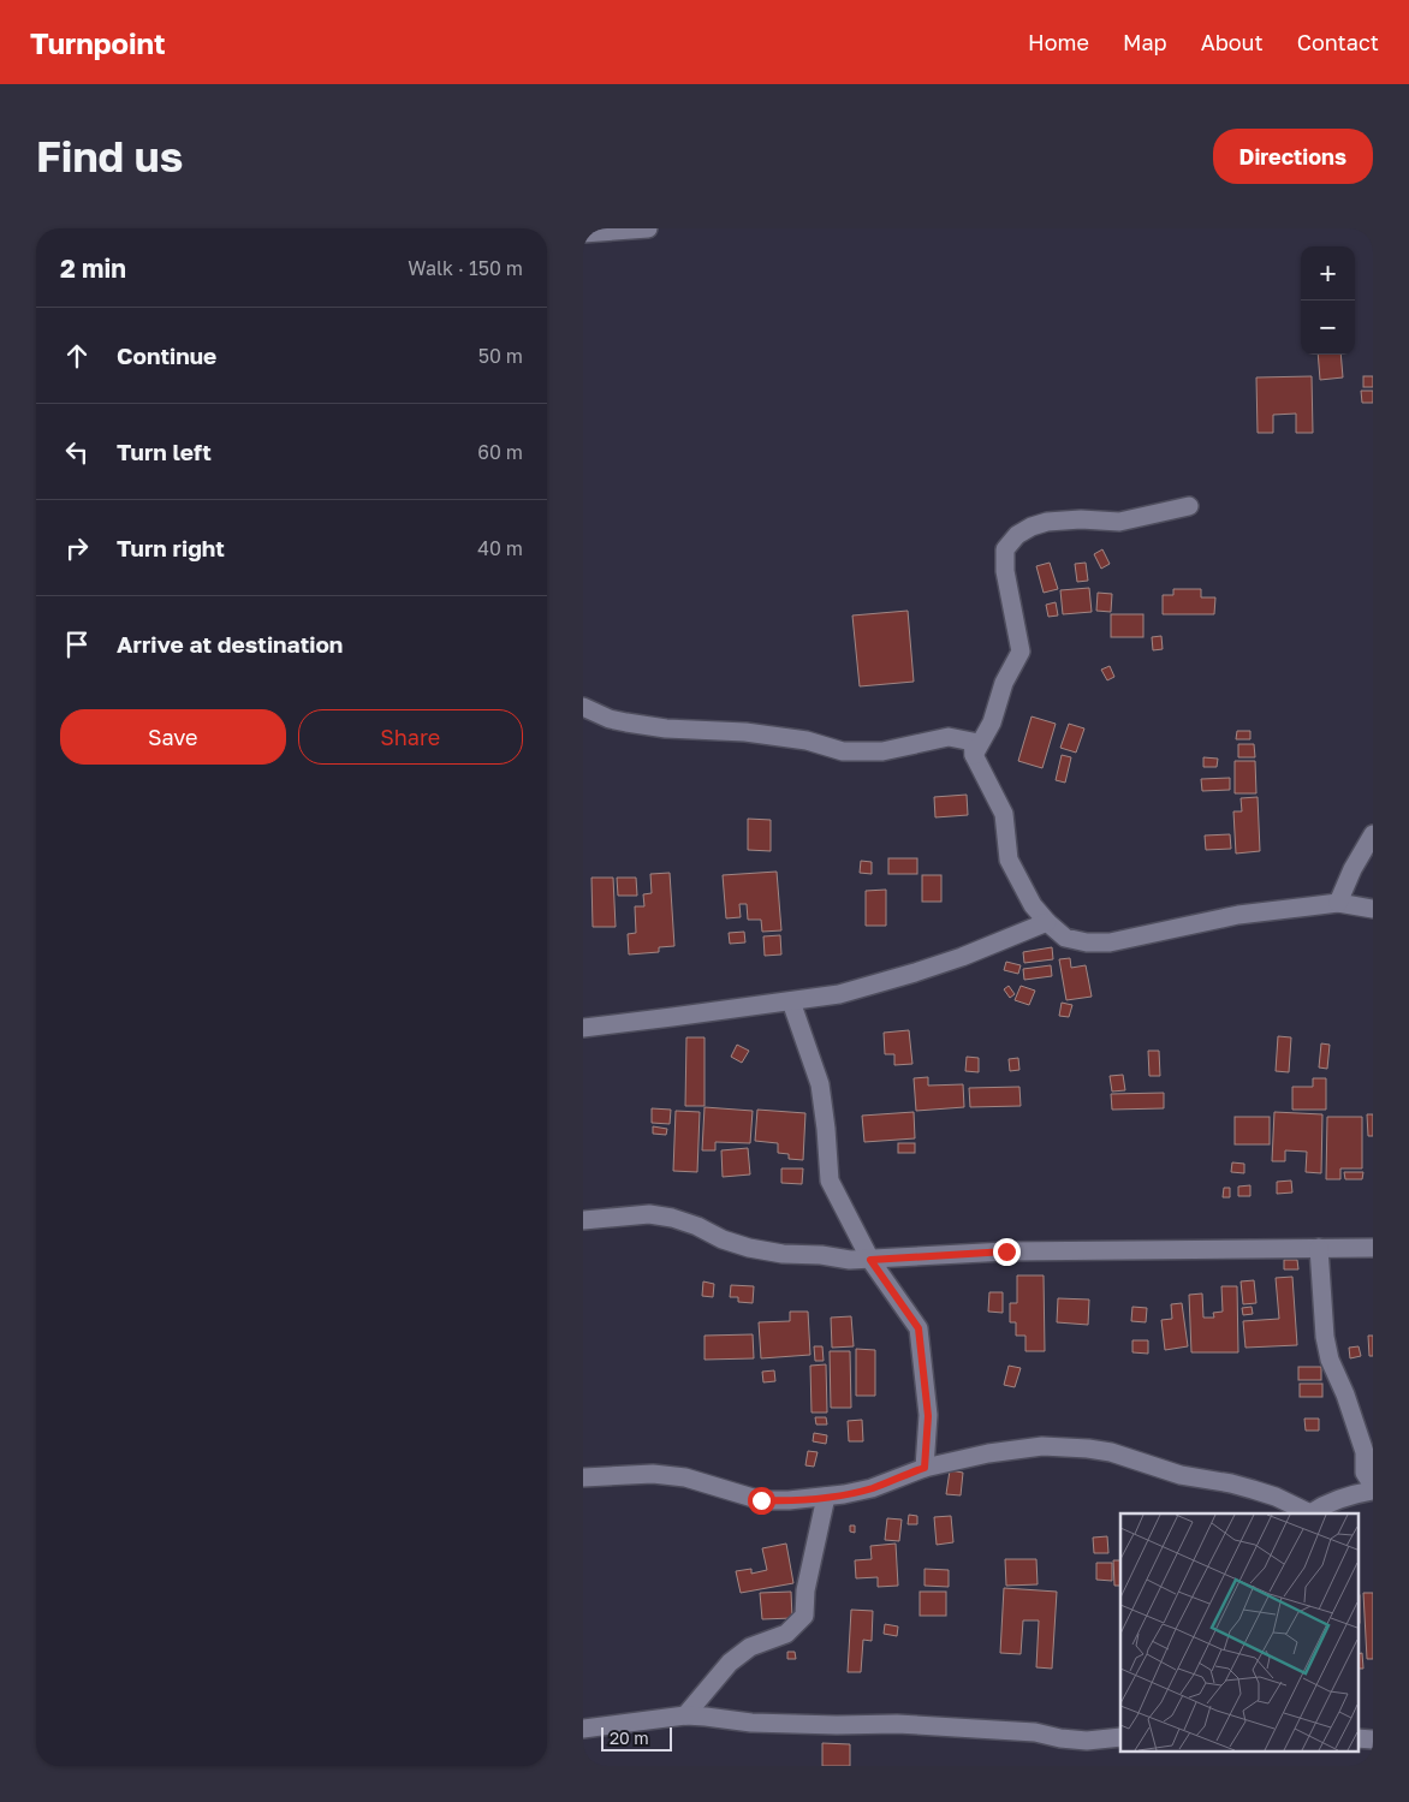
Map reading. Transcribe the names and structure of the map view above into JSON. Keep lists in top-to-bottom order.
{
  "scale_bar": "20 m",
  "page": {
    "header": "Turnpoint",
    "nav": [
      "Home",
      "Map",
      "About",
      "Contact"
    ],
    "buttons": [
      "Directions",
      ["Save", "Share"]
    ],
    "title": "Find us",
    "heading": ["2 min", "Walk · 150 m"],
    "map_buttons": ["+", "−"],
    "list": [
      ["Continue", "50 m"],
      ["Turn left", "60 m"],
      ["Turn right", "40 m"],
      "Arrive at destination"
    ],
    "scale": "20 m"
  }
}
